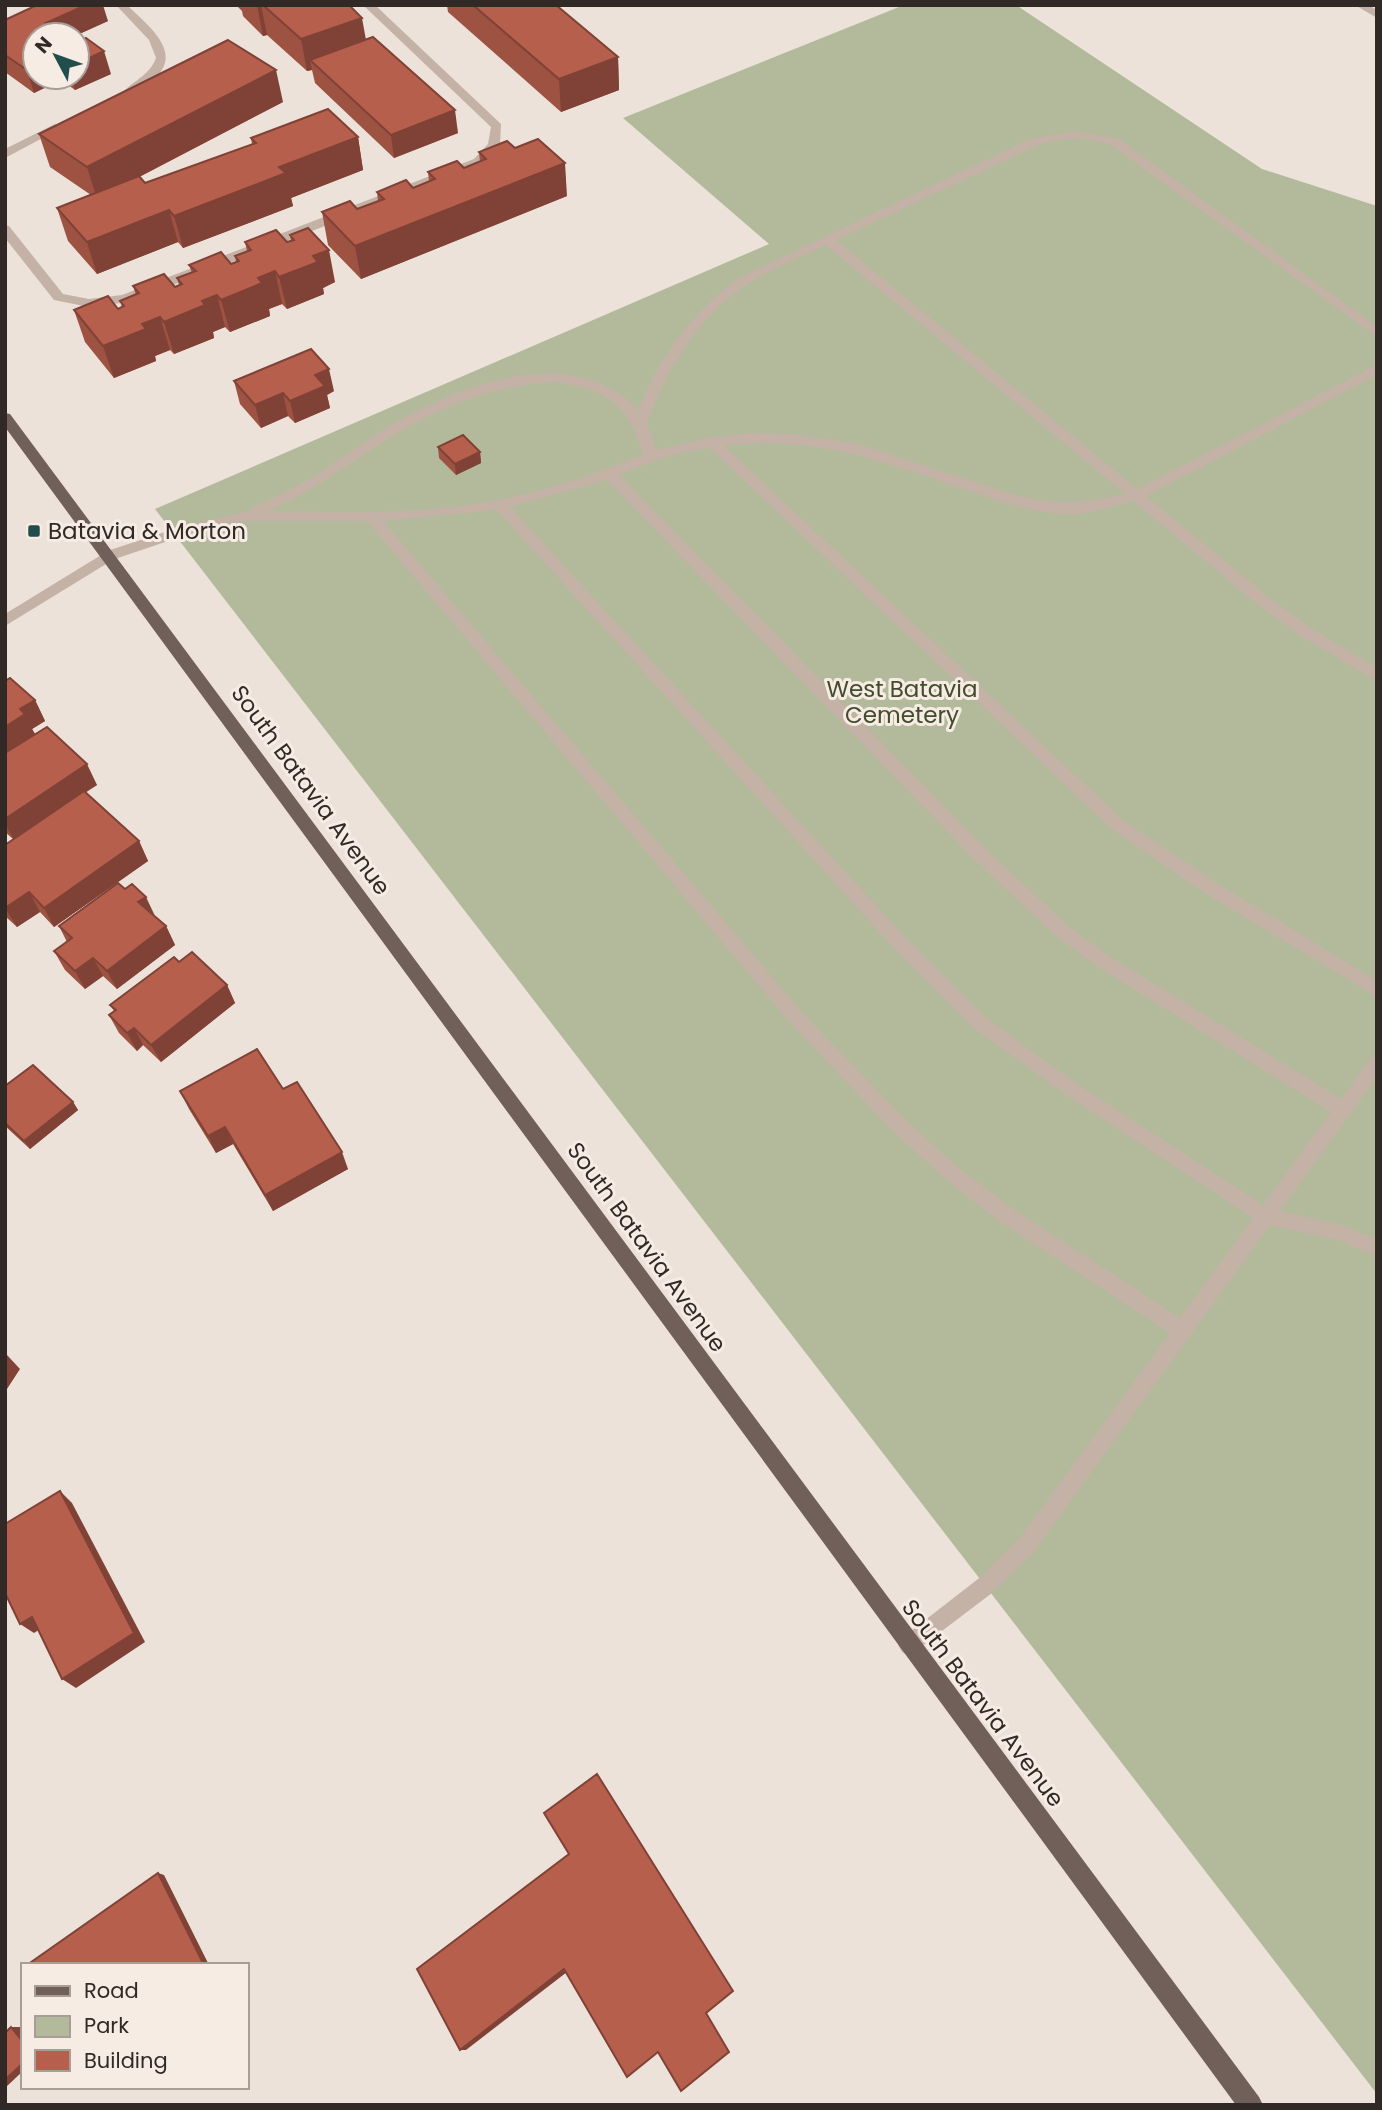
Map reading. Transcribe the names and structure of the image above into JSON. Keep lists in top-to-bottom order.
{
  "streets": {
    "main road": ["South Batavia Avenue"]
  },
  "parks": ["West Batavia Cemetery"],
  "places": {
    "transit": ["Batavia & Morton"]
  },
  "legend": ["Road", "Park", "Building"],
  "north": "top left"
}
